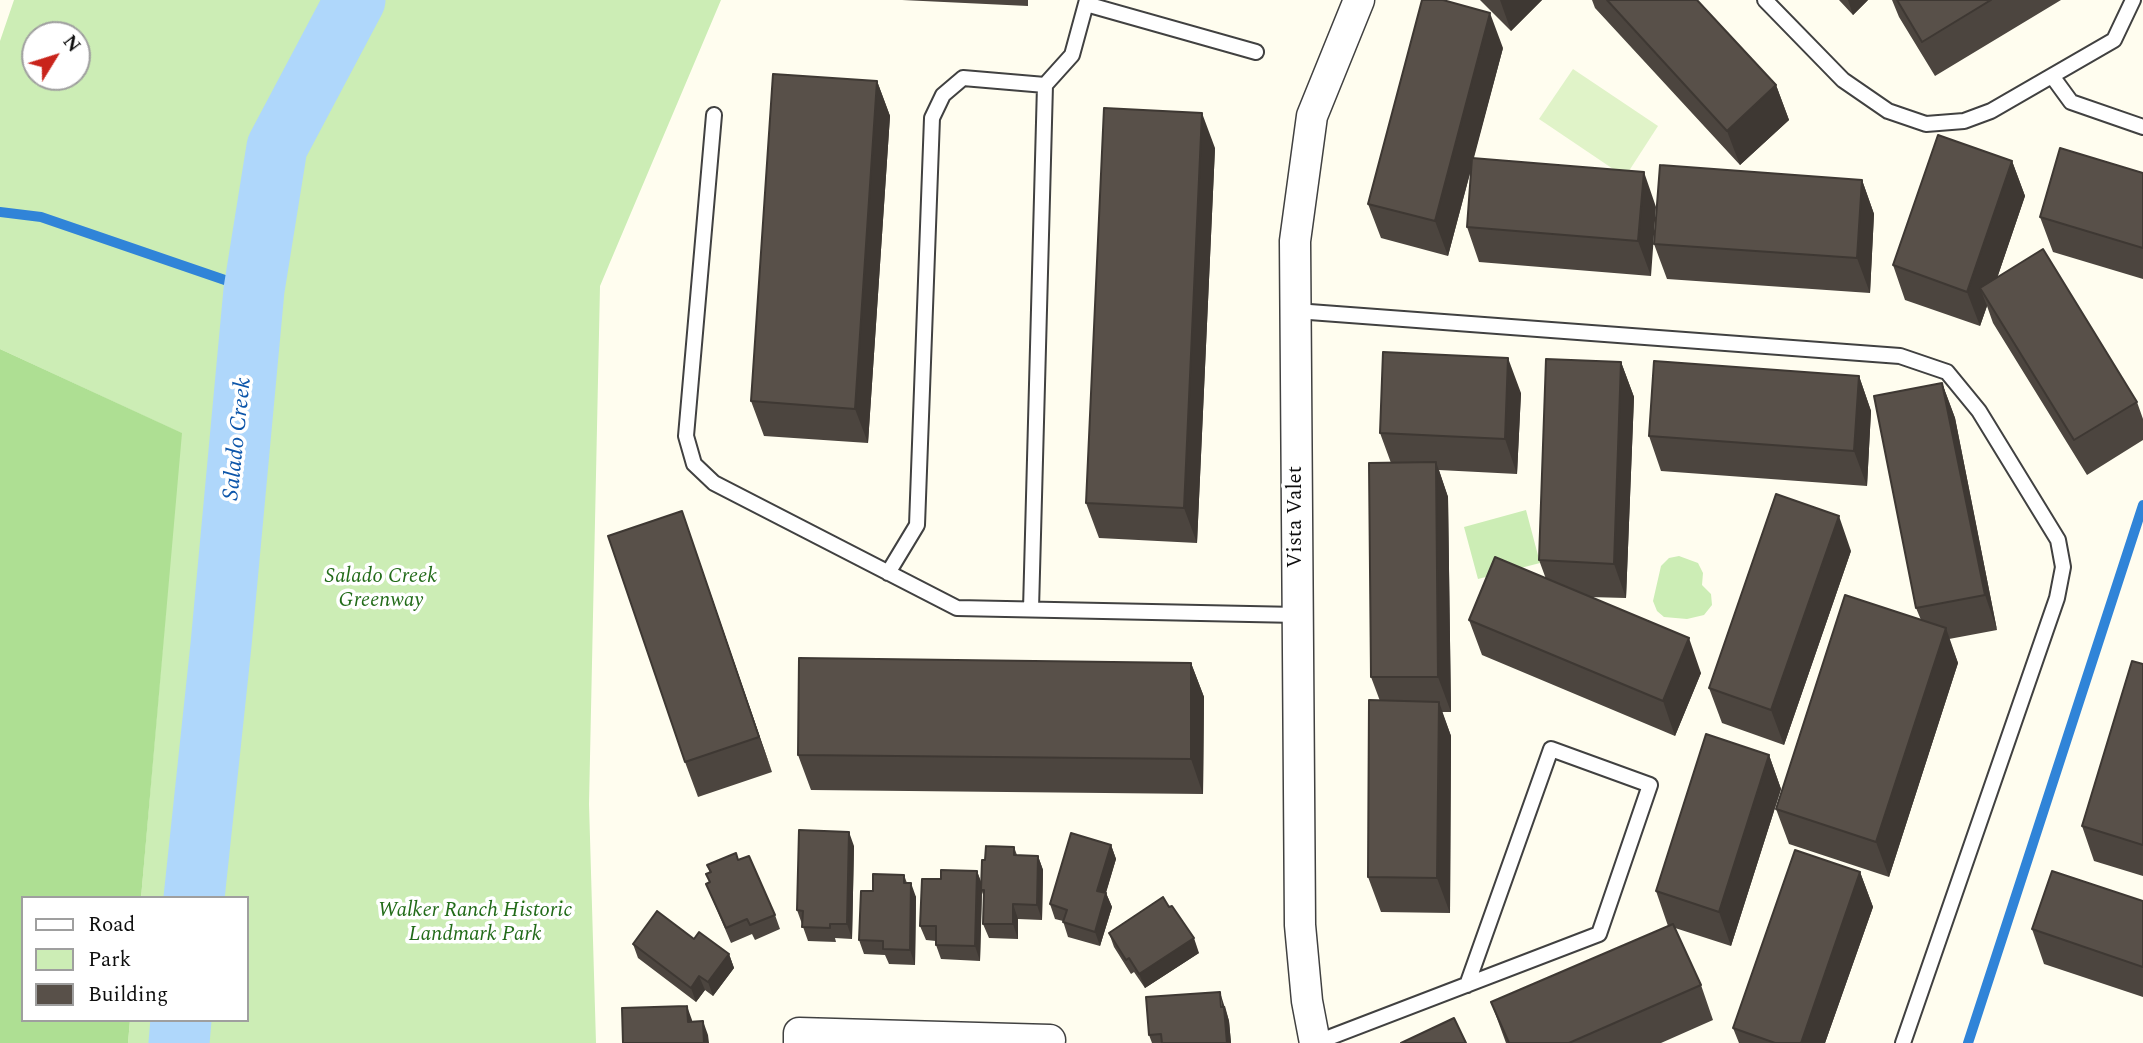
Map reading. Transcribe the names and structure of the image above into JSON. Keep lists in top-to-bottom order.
{
  "streets": {
    "street": ["Vista Valet"]
  },
  "water": ["Salado Creek"],
  "parks": ["Salado Creek Greenway", "Walker Ranch Historic Landmark Park"],
  "legend": ["Road", "Park", "Building"],
  "north": "top right"
}
